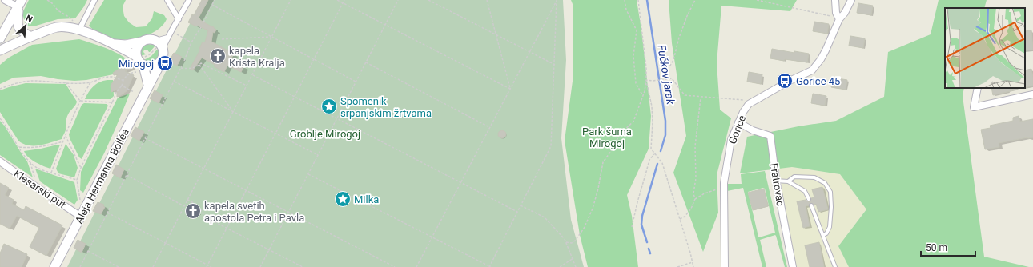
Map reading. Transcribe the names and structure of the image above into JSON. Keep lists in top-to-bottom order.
{
  "streets": {
    "main road": ["Aleja Hermanna Bolléa"],
    "street": ["Gorice", "Fratrovac", "Klesarski put"]
  },
  "crossings": [
    ["Gorice", "Fratrovac"],
    ["Aleja Hermanna Bolléa", "Klesarski put"]
  ],
  "water": ["Fučkov jarak"],
  "parks": ["Park šuma Mirogoj", "Groblje Mirogoj"],
  "places": {
    "church": ["kapela Krista Kralja", "kapela svetih apostola Petra i Pavla"],
    "bus stop": ["Mirogoj", "Gorice 45"],
    "place": ["Spomenik srpanjskim žrtvama", "Milka"]
  },
  "scale_bar": "50 m",
  "north": "top right"
}
